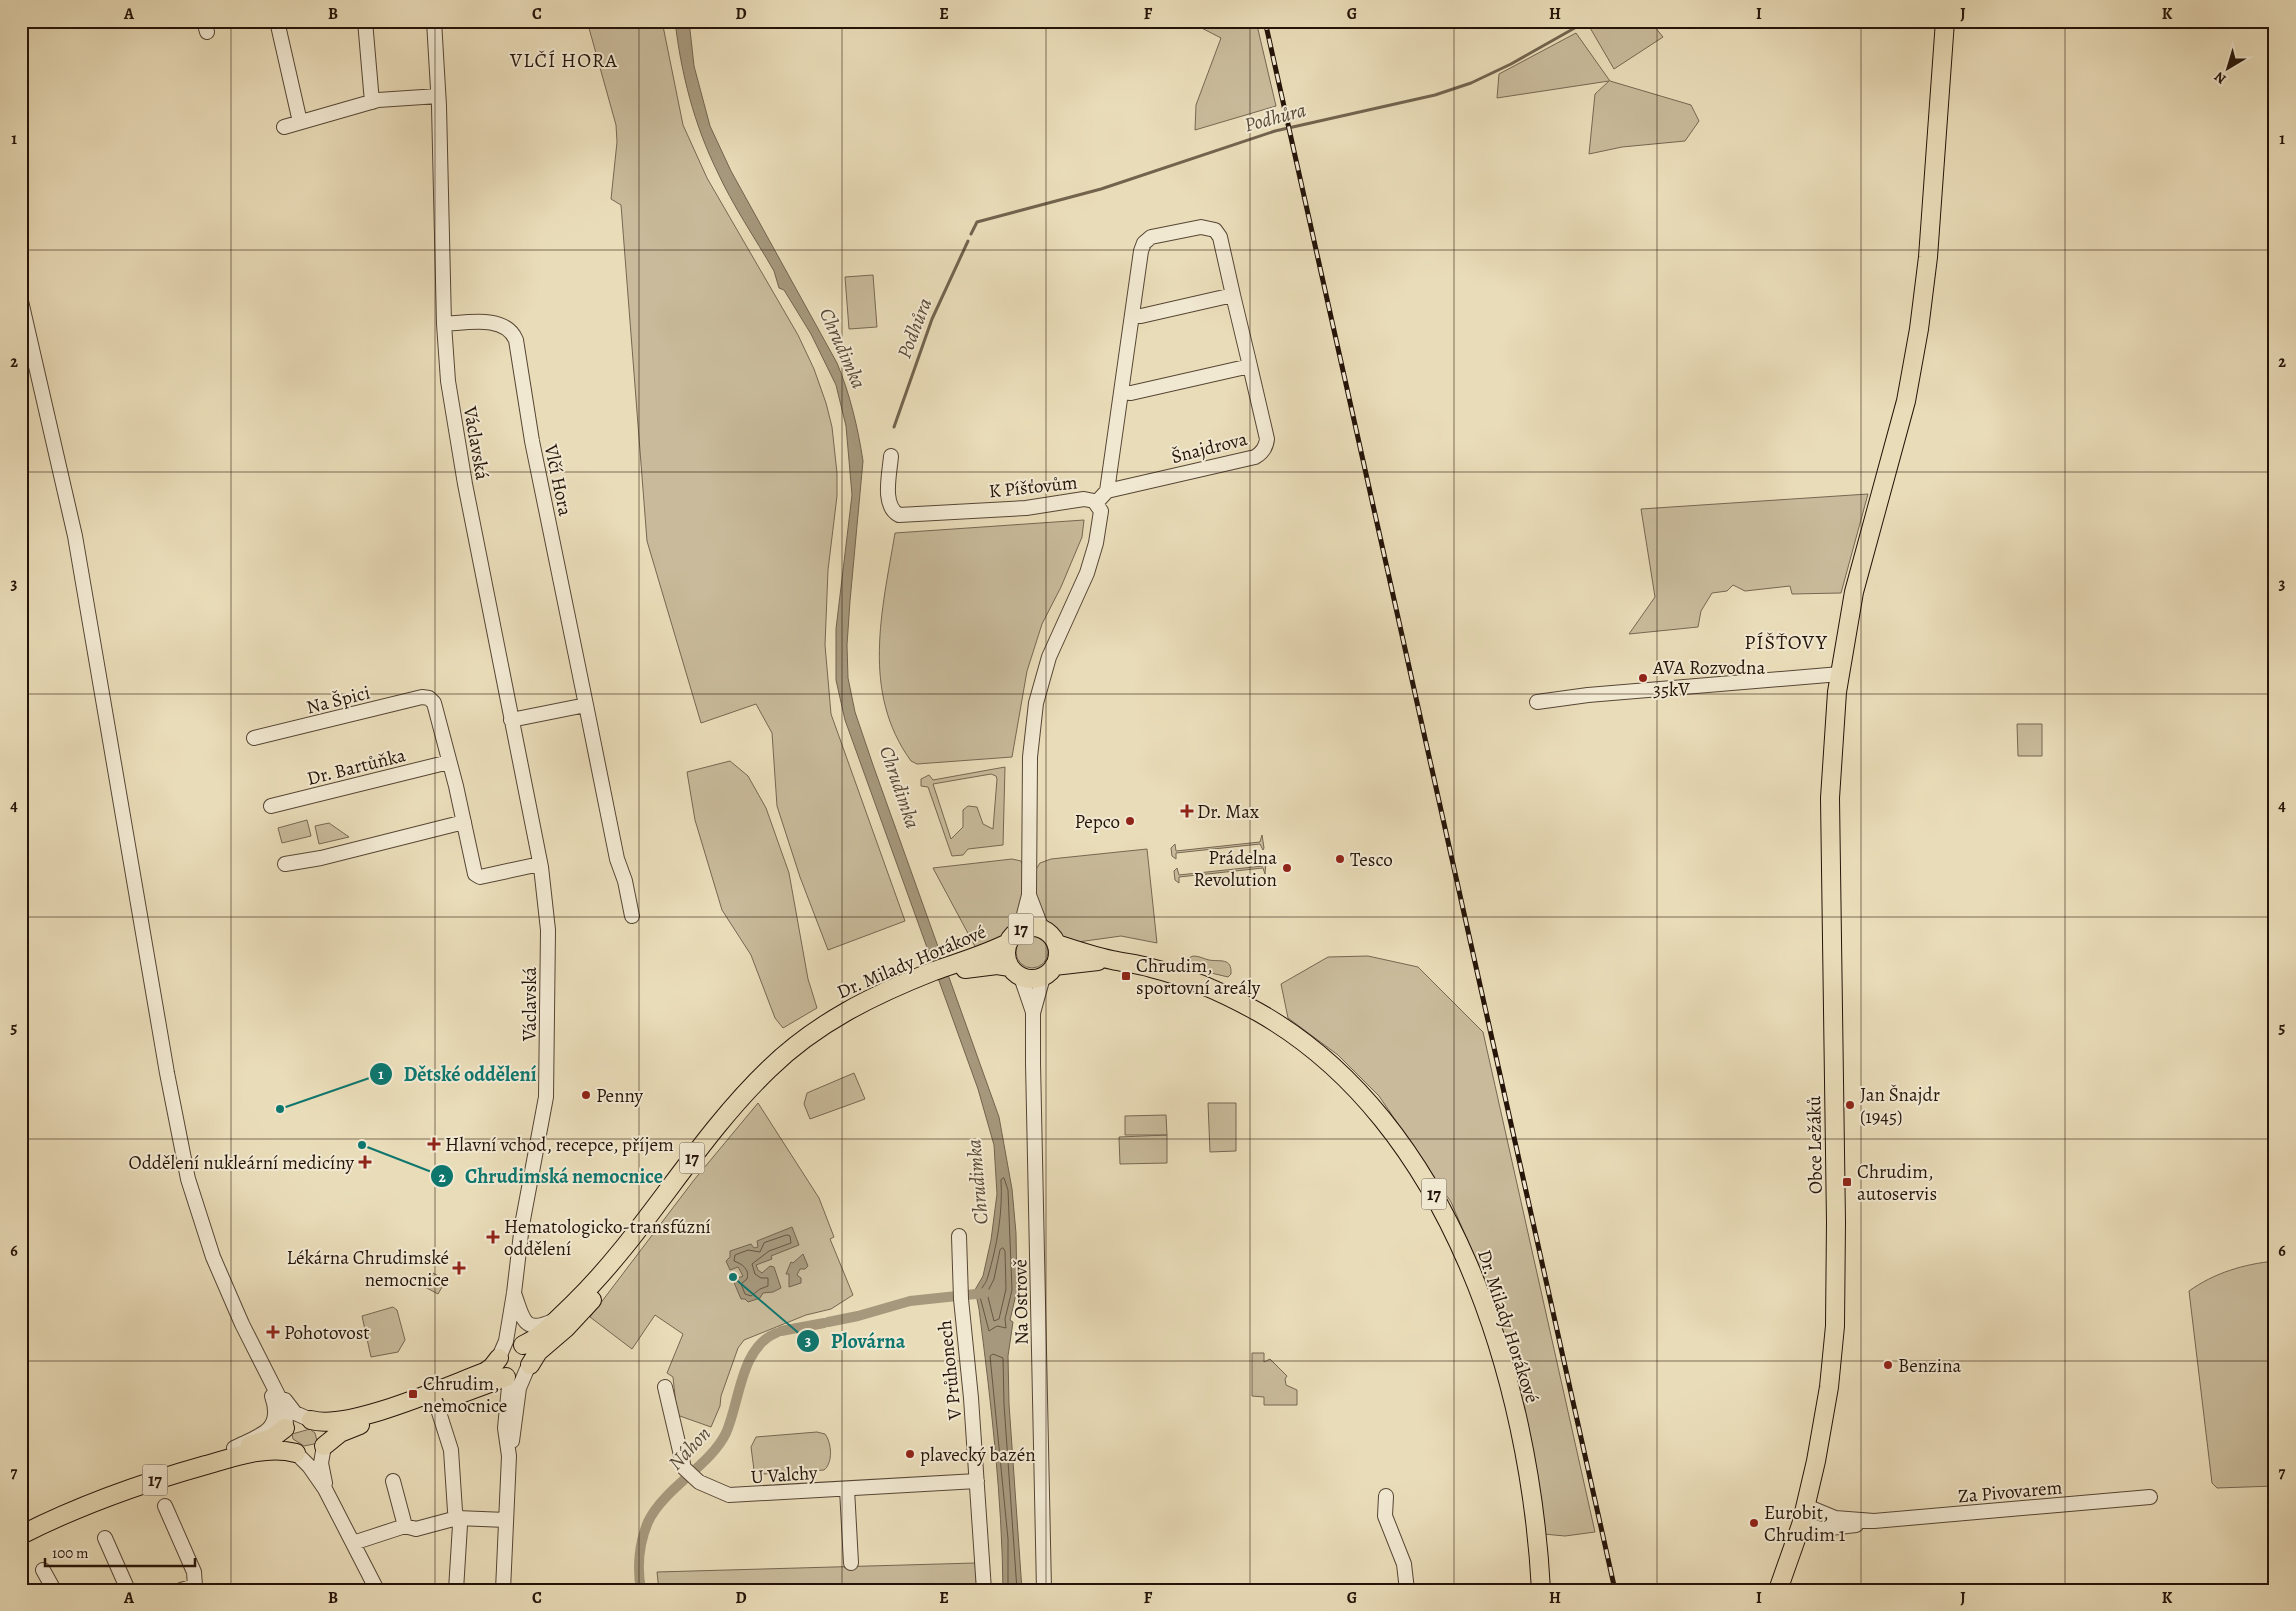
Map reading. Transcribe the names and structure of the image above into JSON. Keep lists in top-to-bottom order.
{
  "streets": {
    "main road": ["17", "Dr. Milady Horákové", "Obce Ležáků"],
    "street": [
      "Václavská",
      "Šnajdrova",
      "Vlčí Hora",
      "K Píšťovům",
      "Na Špici",
      "Dr. Bartůňka",
      "Na Ostrově",
      "V Průhonech",
      "U Valchy",
      "Za Pivovarem"
    ]
  },
  "crossings": [
    ["Václavská", "Vlčí Hora"],
    ["Václavská", "Dr. Milady Horákové"],
    ["Na Špici", "Dr. Bartůňka"],
    ["17", "Dr. Milady Horákové"],
    ["17", "Na Ostrově"],
    ["Dr. Milady Horákové", "Na Ostrově"],
    ["Obce Ležáků", "Za Pivovarem"],
    ["V Průhonech", "U Valchy"]
  ],
  "districts": ["VLČÍ HORA", "PÍŠŤOVY"],
  "water": ["Podhůra", "Chrudimka", "Náhon"],
  "places": {
    "other": [
      "AVA Rozvodna 35kV",
      "Pepco",
      "Tesco",
      "Prádelna Revolution",
      "Penny",
      "Jan Šnajdr (1945)",
      "Dětské oddělení",
      "Chrudimská nemocnice",
      "Plovárna",
      "Benzina",
      "plavecký bazén",
      "Eurobit, Chrudim 1"
    ],
    "health": [
      "Dr. Max",
      "Hlavní vchod, recepce, příjem",
      "Oddělení nukleární medicíny",
      "Hematologicko-transfúzní oddělení",
      "Lékárna Chrudimské nemocnice",
      "Pohotovost"
    ],
    "transit": ["Chrudim, sportovní areály", "Chrudim, autoservis", "Chrudim, nemocnice"]
  },
  "scale_bar": "100 m",
  "north": "bottom left",
  "grid": {
    "columns": [
      "A",
      "B",
      "C",
      "D",
      "E",
      "F",
      "G",
      "H",
      "I",
      "J",
      "K"
    ],
    "rows": [
      "1",
      "2",
      "3",
      "4",
      "5",
      "6",
      "7"
    ]
  }
}
